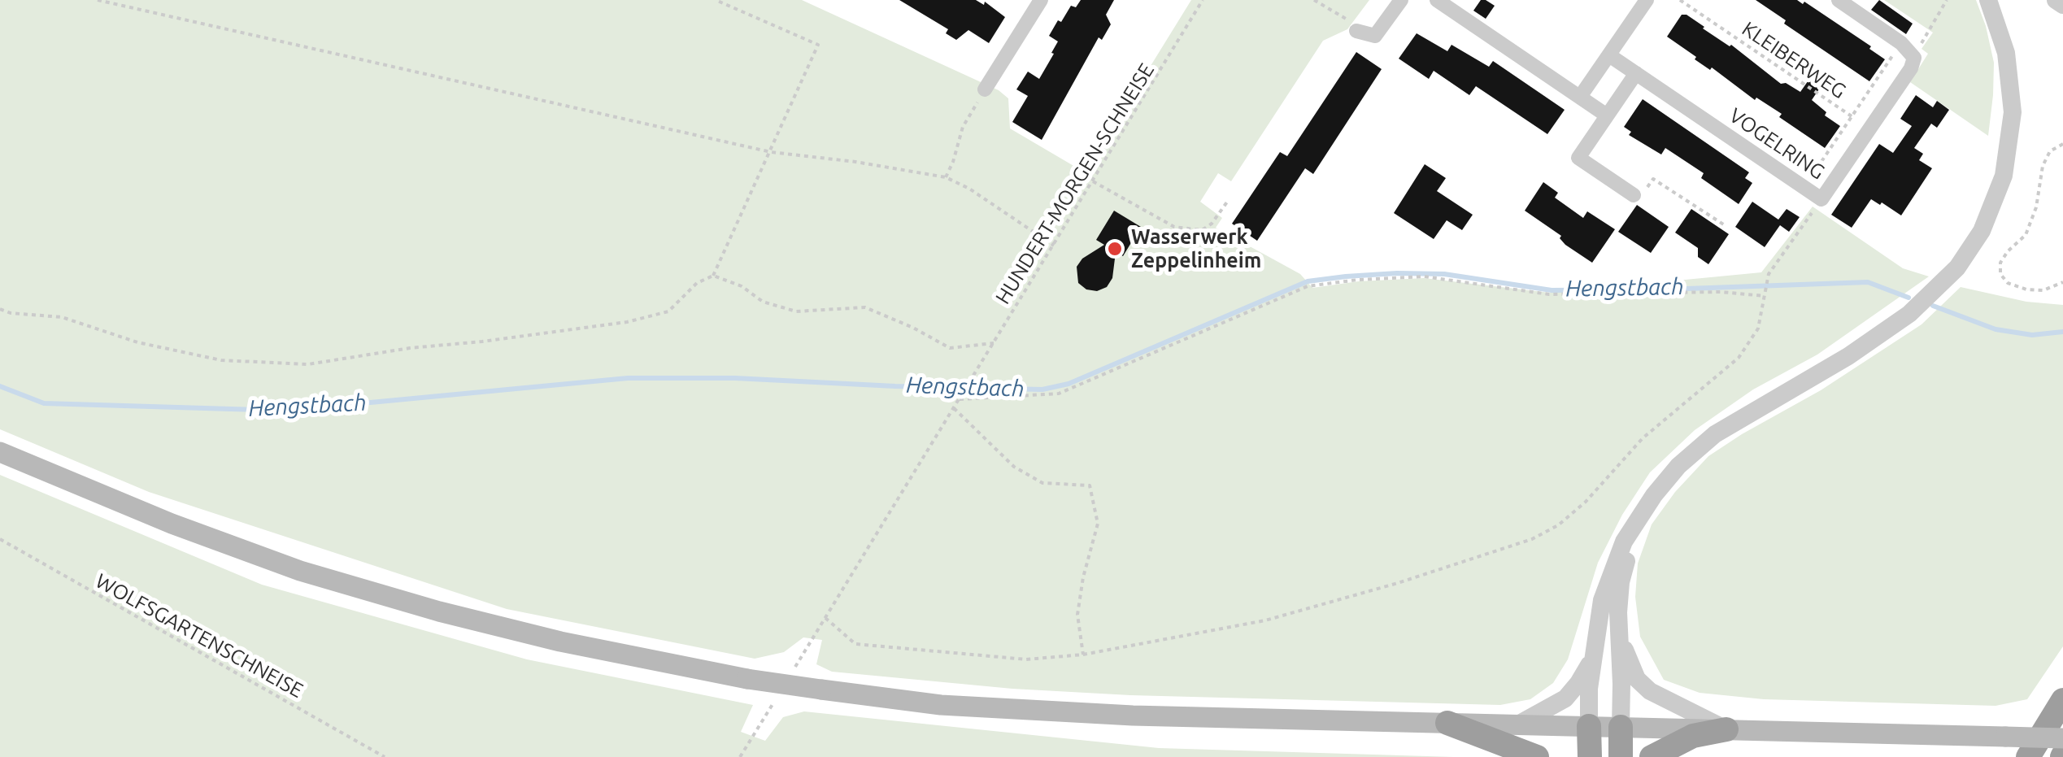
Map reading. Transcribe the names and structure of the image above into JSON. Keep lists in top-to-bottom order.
{
  "streets": {
    "street": ["VOGELRING"],
    "path": ["KLEIBERWEG", "HUNDERT-MORGEN-SCHNEISE", "WOLFSGARTENSCHNEISE"]
  },
  "water": ["Hengstbach"],
  "places": ["Wasserwerk Zeppelinheim"]
}
